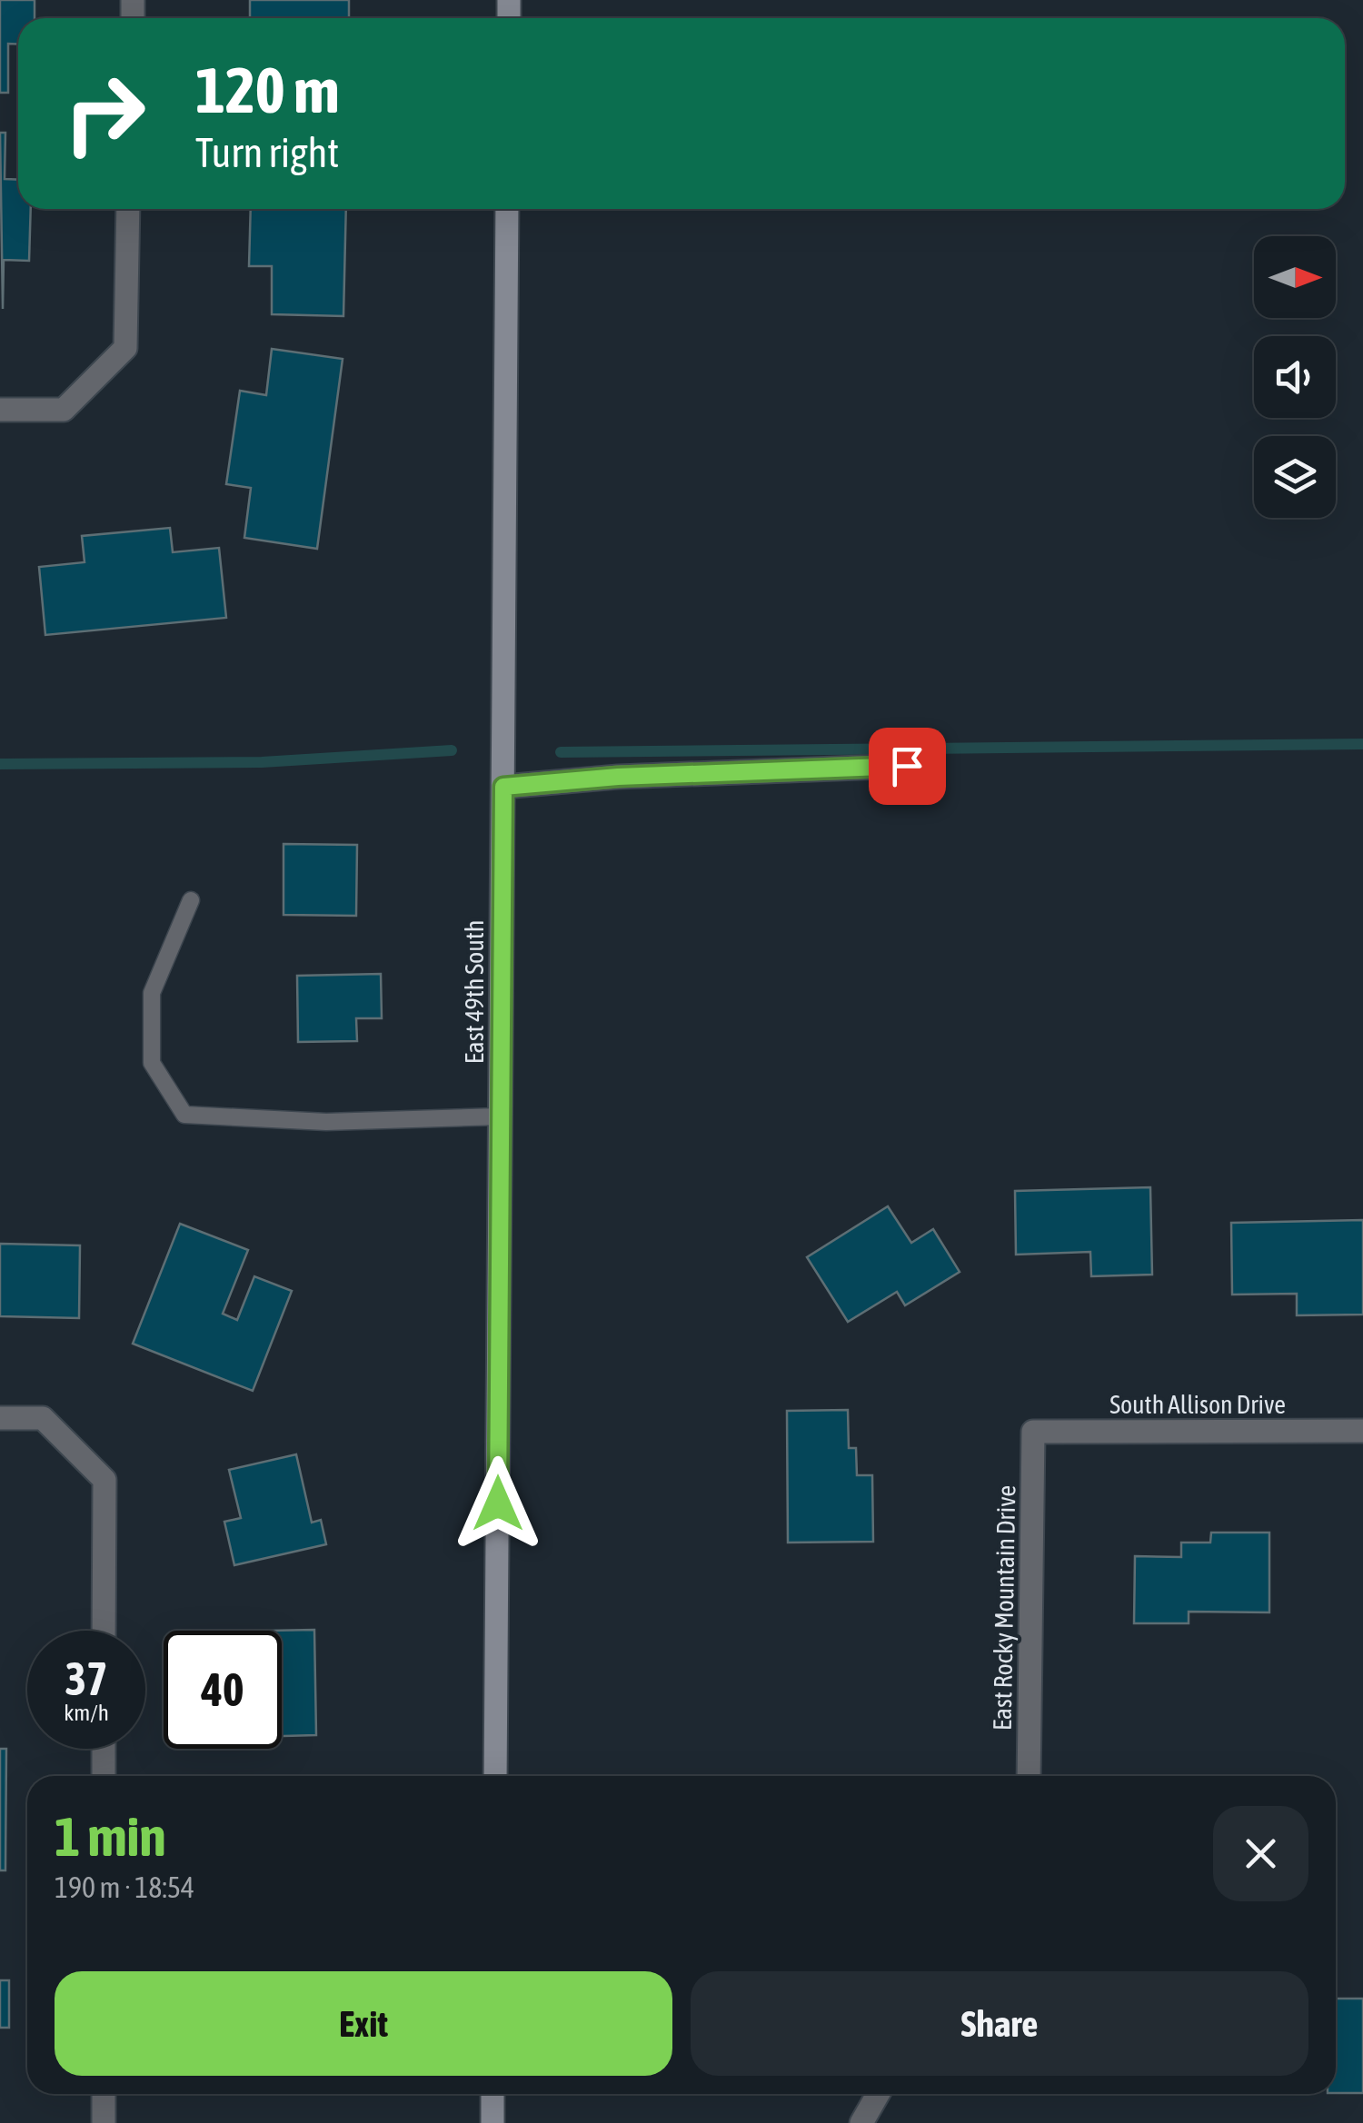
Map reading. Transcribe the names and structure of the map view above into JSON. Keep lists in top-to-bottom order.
{
  "streets": {
    "street": ["East 49th South", "South Allison Drive", "East Rocky Mountain Drive"]
  },
  "crossings": [
    ["South Allison Drive", "East Rocky Mountain Drive"]
  ],
  "north": "right",
  "page": {
    "turn": ["120 m", "Turn right"],
    "speed": "37 km/h",
    "limit": "40",
    "heading": ["1 min", "190 m · 18:54"],
    "buttons": ["Exit", "Share"]
  }
}
